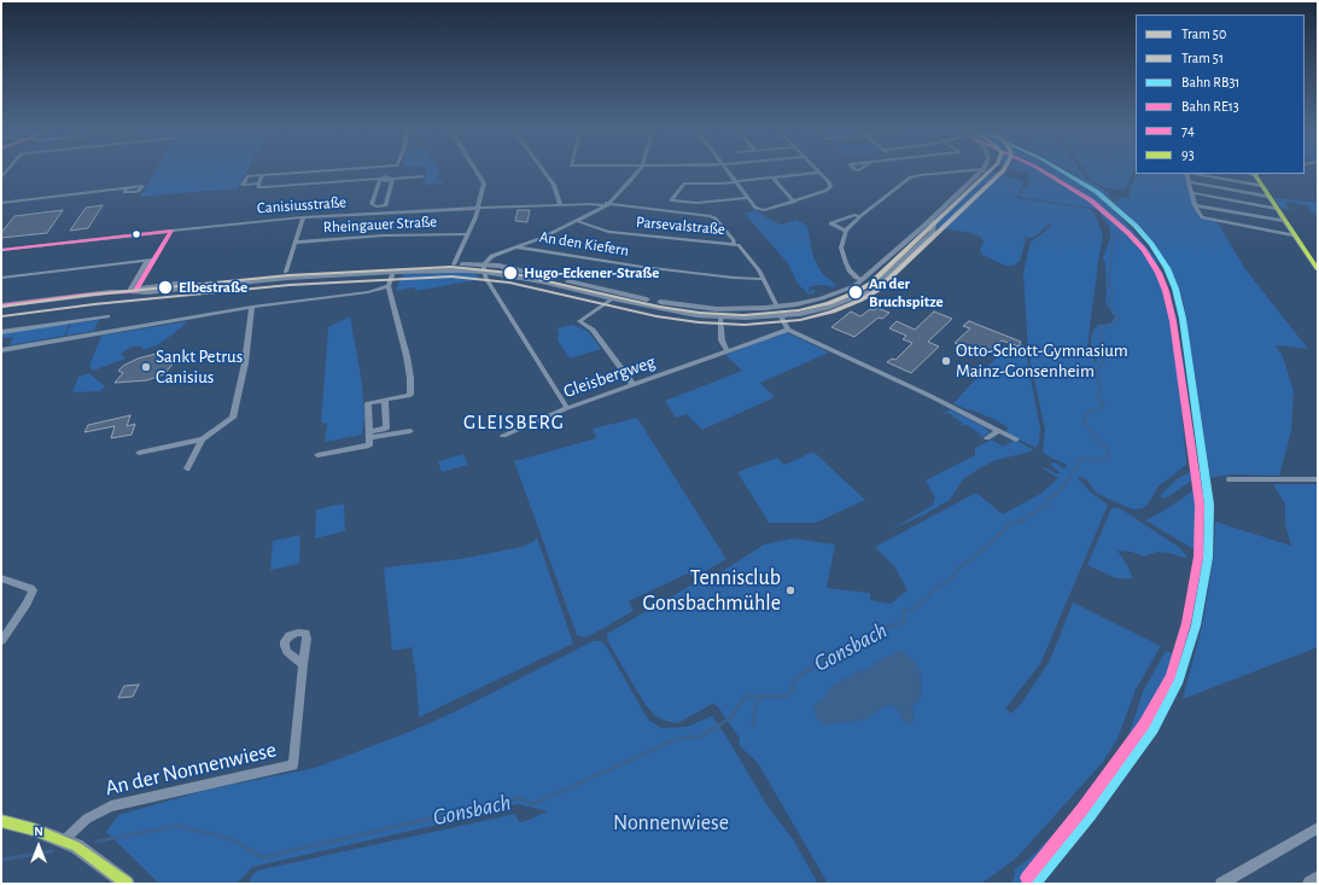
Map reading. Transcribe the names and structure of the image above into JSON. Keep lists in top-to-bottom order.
{
  "streets": {
    "street": [
      "Canisiusstraße",
      "Rheingauer Straße",
      "Parsevalstraße",
      "An den Kiefern",
      "Gleisbergweg",
      "An der Nonnenwiese"
    ]
  },
  "crossings": [
    ["Canisiusstraße", "Parsevalstraße"],
    ["Parsevalstraße", "An den Kiefern"]
  ],
  "districts": ["GLEISBERG"],
  "water": ["Gonsbach"],
  "parks": ["Nonnenwiese"],
  "places": [
    "Hugo-Eckener-Straße",
    "Elbestraße",
    "An der Bruchspitze",
    "Otto-Schott-Gymnasium Mainz-Gonsenheim",
    "Sankt Petrus Canisius",
    "Tennisclub Gonsbachmühle"
  ],
  "lines": [
    "tram line 50",
    "tram line 51",
    "rail line RB31",
    "rail line RE13",
    "transit line 93",
    "transit line 74"
  ],
  "legend": [
    "Tram 50",
    "Tram 51",
    "Bahn RB31",
    "Bahn RE13",
    "74",
    "93"
  ],
  "north": "top"
}
